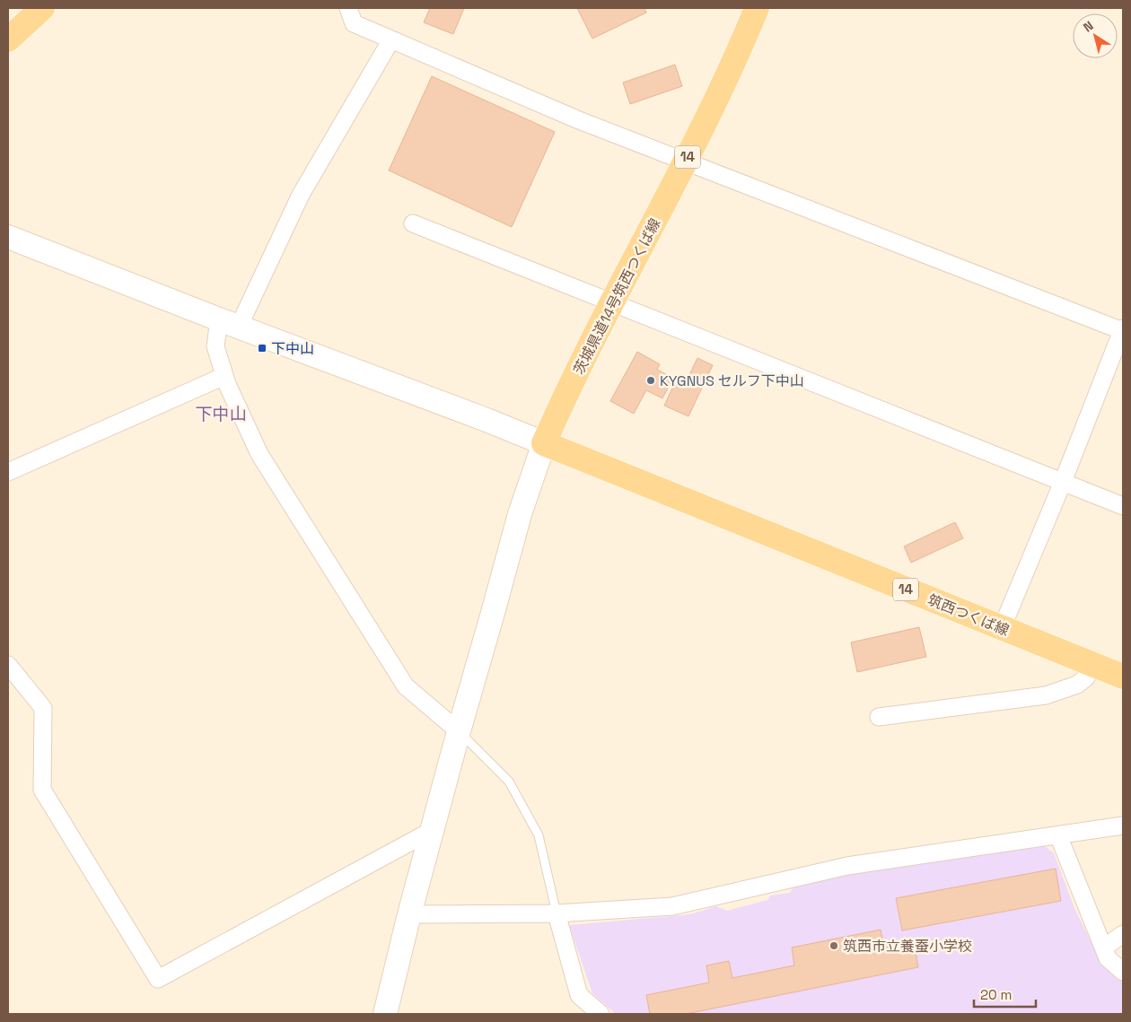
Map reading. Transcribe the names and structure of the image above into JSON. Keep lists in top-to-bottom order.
{
  "streets": {
    "main road": ["14", "茨城県道14号筑西つくば線", "筑西つくば線"]
  },
  "crossings": [
    ["茨城県道14号筑西つくば線", "筑西つくば線"]
  ],
  "districts": ["下中山"],
  "places": {
    "transit": ["下中山"],
    "other": ["KYGNUS セルフ下中山", "筑西市立養蚕小学校"]
  },
  "scale_bar": "20 m",
  "north": "top left"
}
